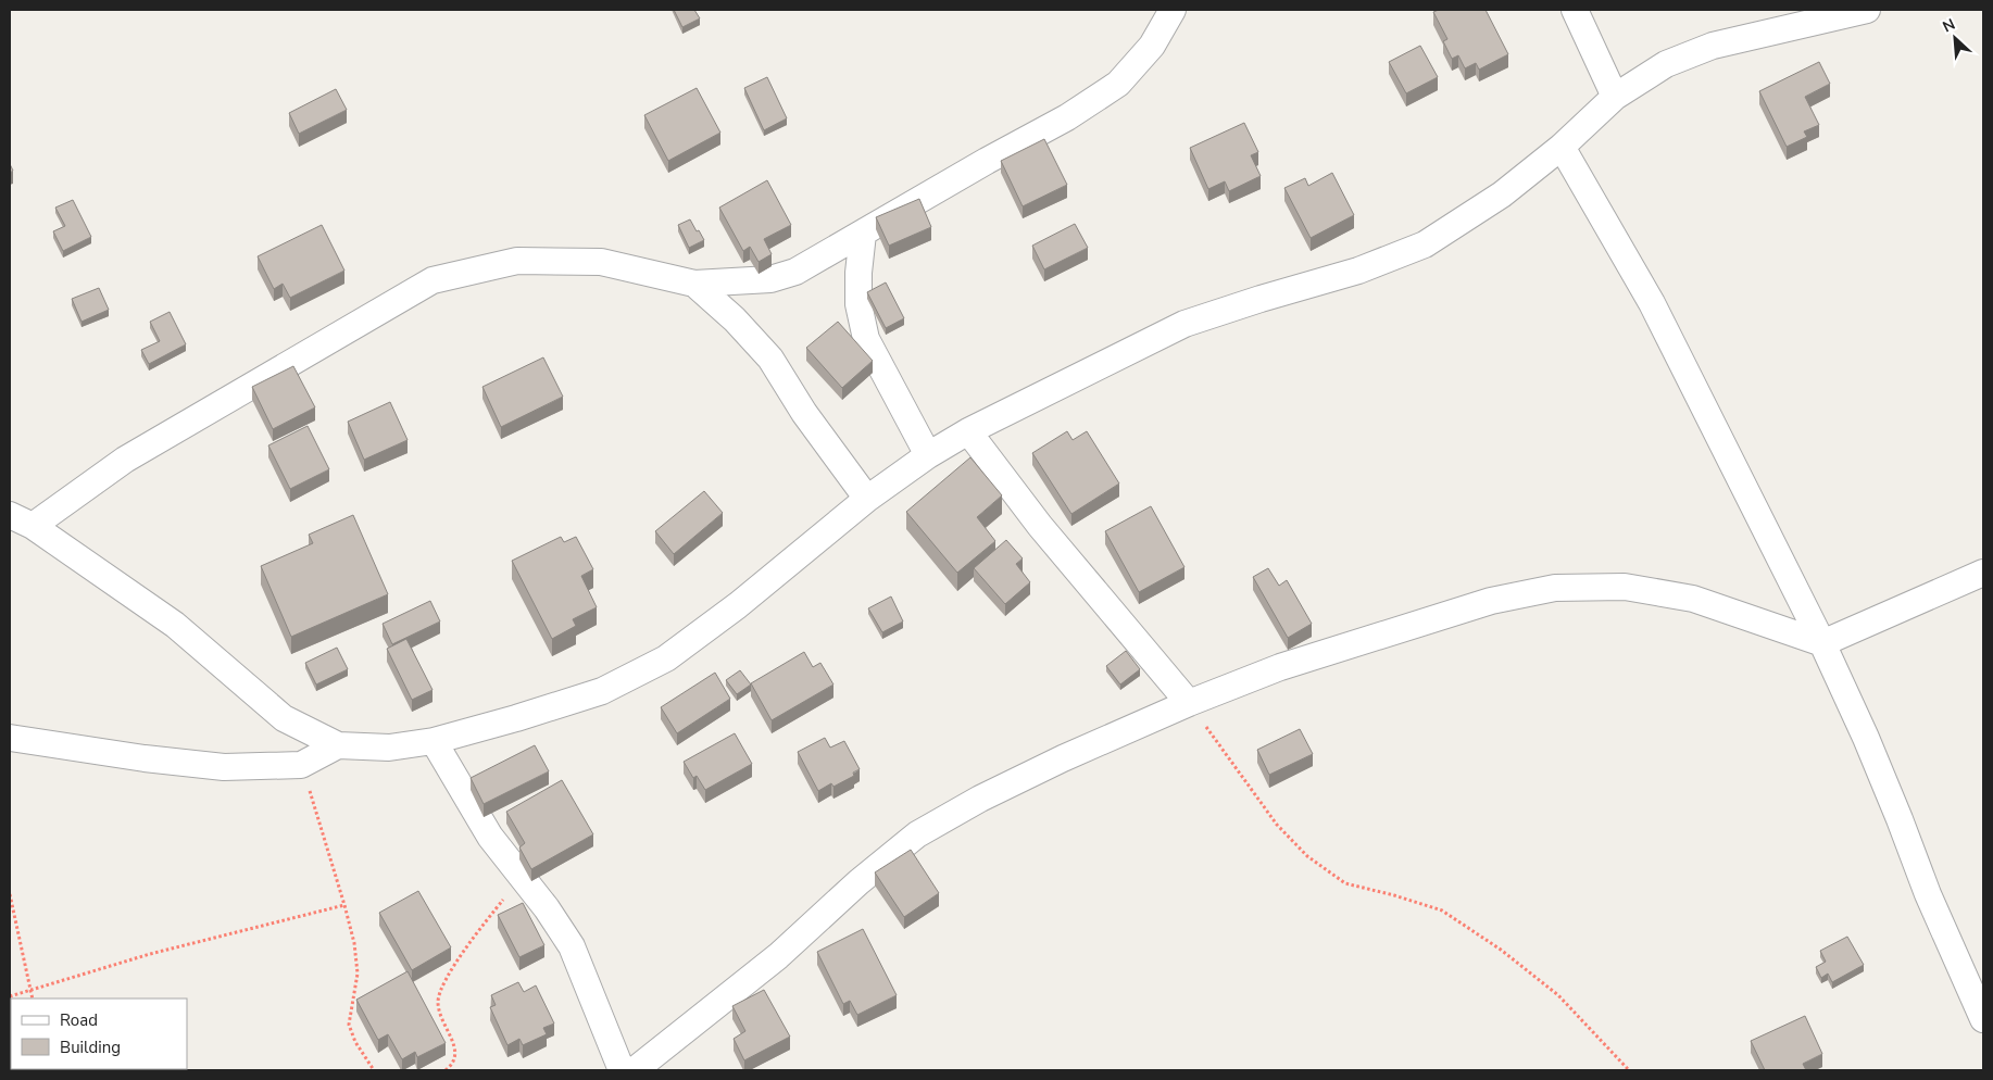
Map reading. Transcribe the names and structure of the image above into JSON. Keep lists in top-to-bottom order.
{
  "legend": ["Road", "Building"],
  "north": "top left"
}
